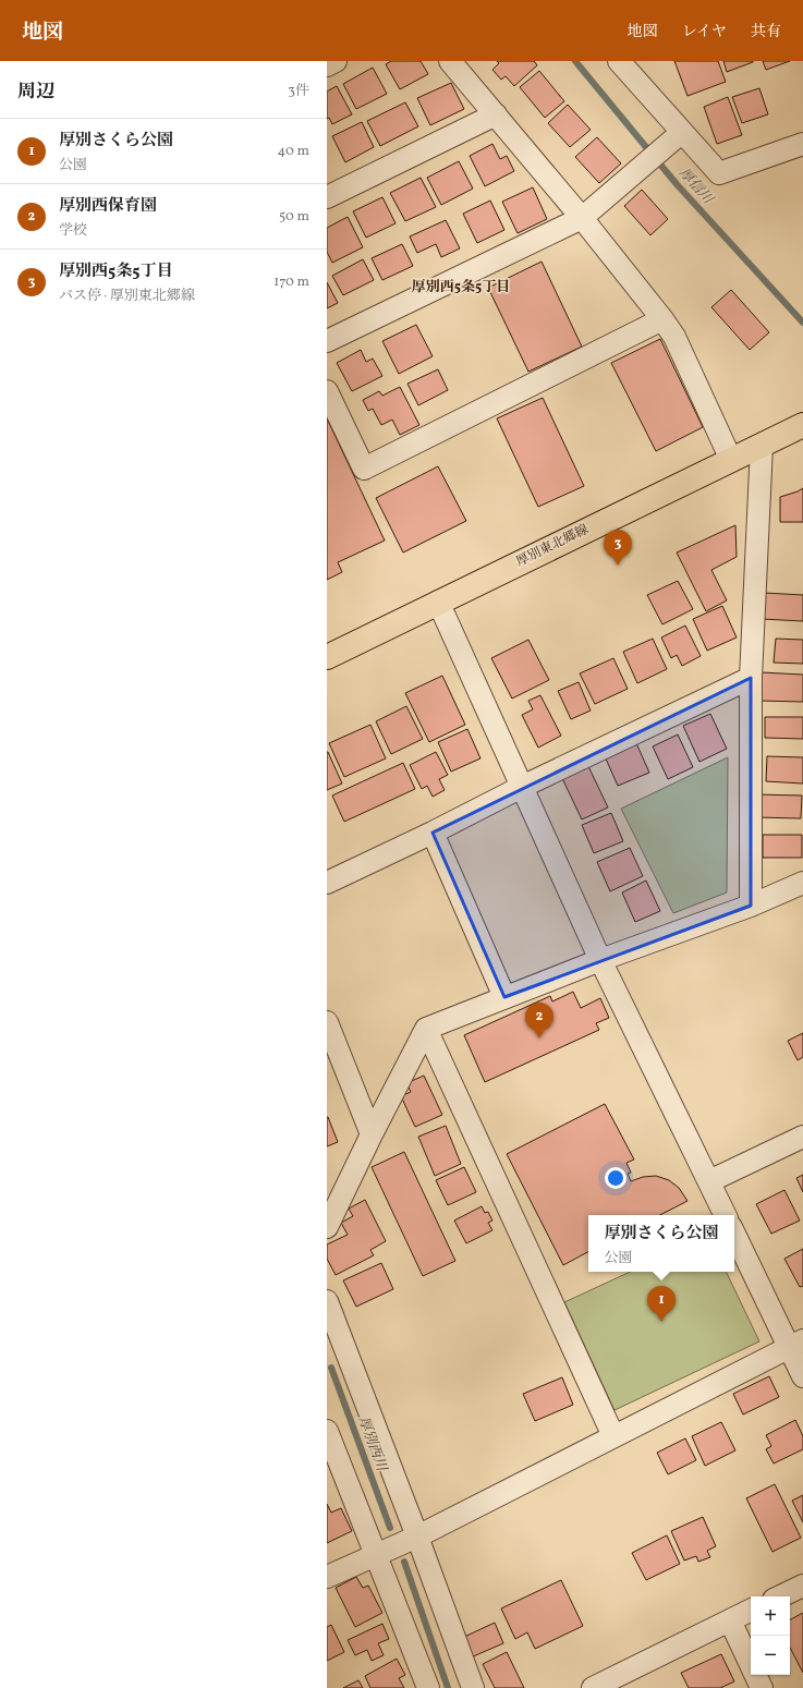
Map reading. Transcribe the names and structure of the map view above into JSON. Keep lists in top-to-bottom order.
{
  "streets": {
    "main road": ["厚別東北郷線"]
  },
  "districts": ["厚別西5条5丁目"],
  "water": ["厚信川", "厚別西川"],
  "page": {
    "header": "地図",
    "nav": ["地図", "レイヤ", "共有"],
    "heading": ["周辺", "3件"],
    "list": [
      {
        "mark": "1",
        "name": "厚別さくら公園",
        "note": "公園",
        "value": "40 m"
      },
      {
        "mark": "2",
        "name": "厚別西保育園",
        "note": "学校",
        "value": "50 m"
      },
      {
        "mark": "3",
        "name": "厚別西5条5丁目",
        "note": "バス停 · 厚別東北郷線",
        "value": "170 m"
      }
    ],
    "pins": ["3", "2", "1"],
    "popup": ["厚別さくら公園", "公園"],
    "map_buttons": ["+", "−"]
  }
}
